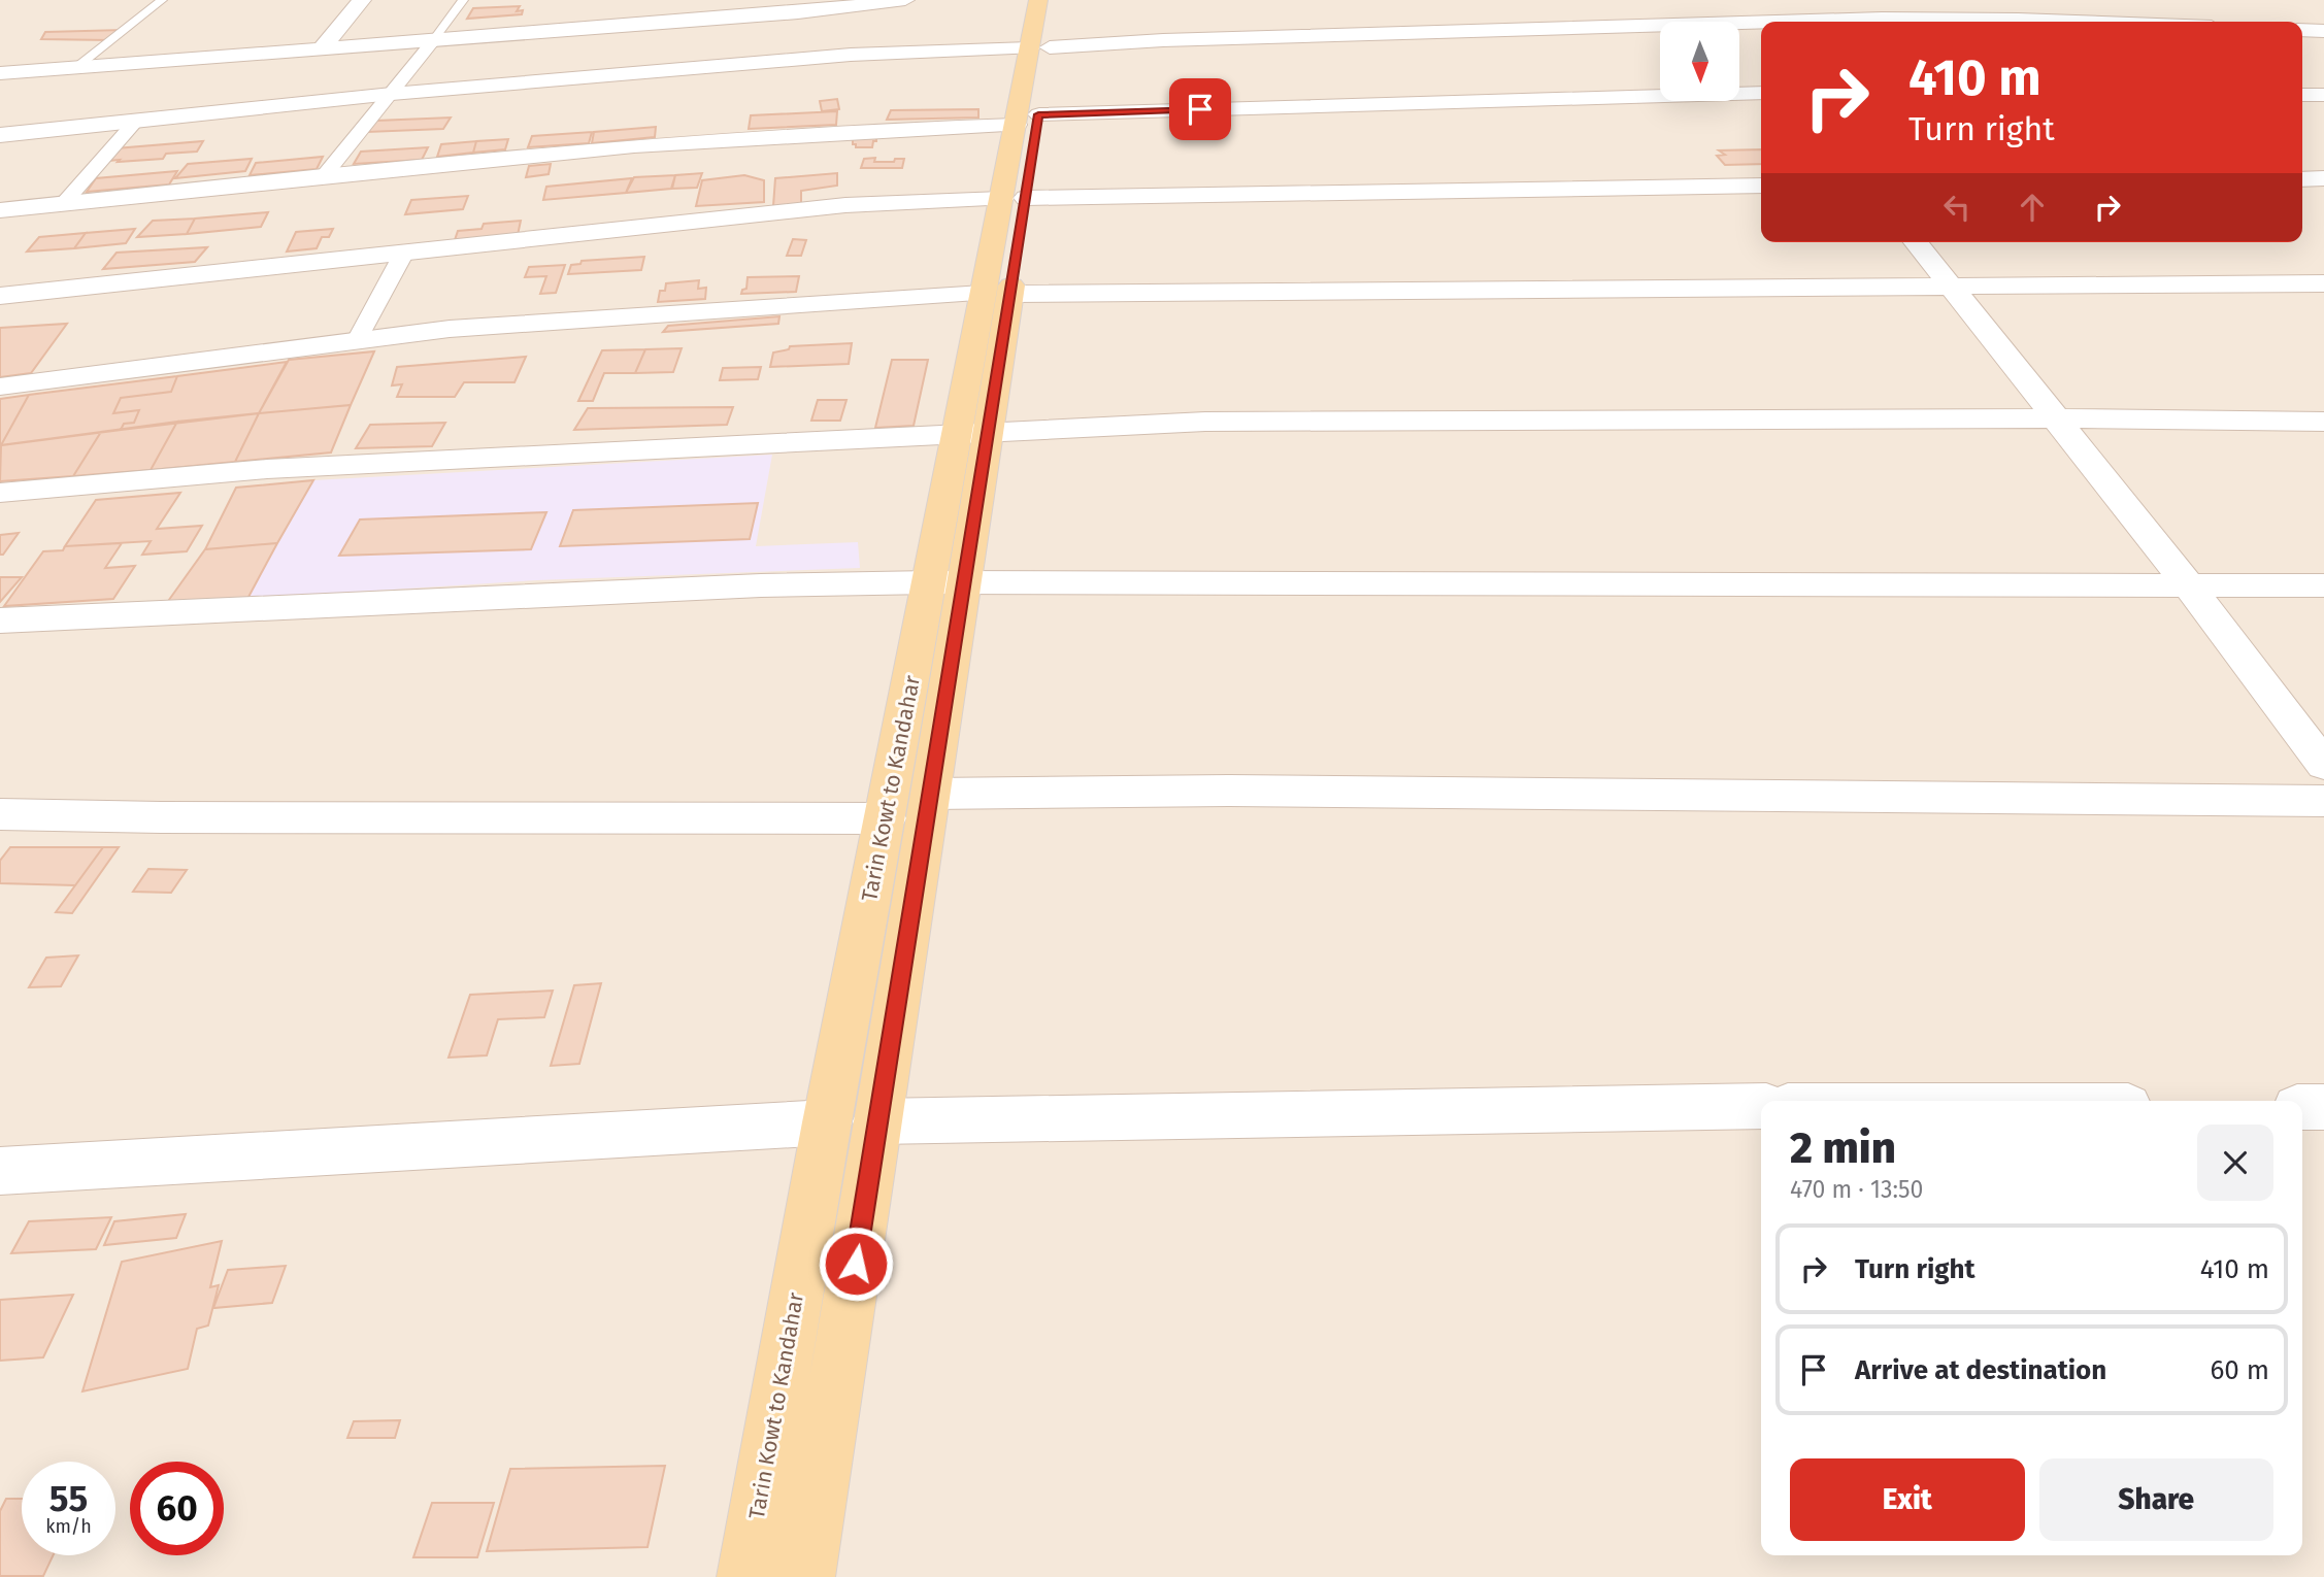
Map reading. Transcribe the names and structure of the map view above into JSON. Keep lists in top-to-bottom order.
{
  "streets": {
    "main road": ["Tarin Kowt to Kandahar"]
  },
  "north": "bottom",
  "page": {
    "turn": ["410 m", "Turn right"],
    "heading": ["2 min", "470 m · 13:50"],
    "list": [
      {
        "name": "Turn right",
        "value": "410 m"
      },
      {
        "name": "Arrive at destination",
        "value": "60 m"
      }
    ],
    "buttons": ["Exit", "Share"],
    "speed": "55 km/h",
    "limit": "60"
  }
}
